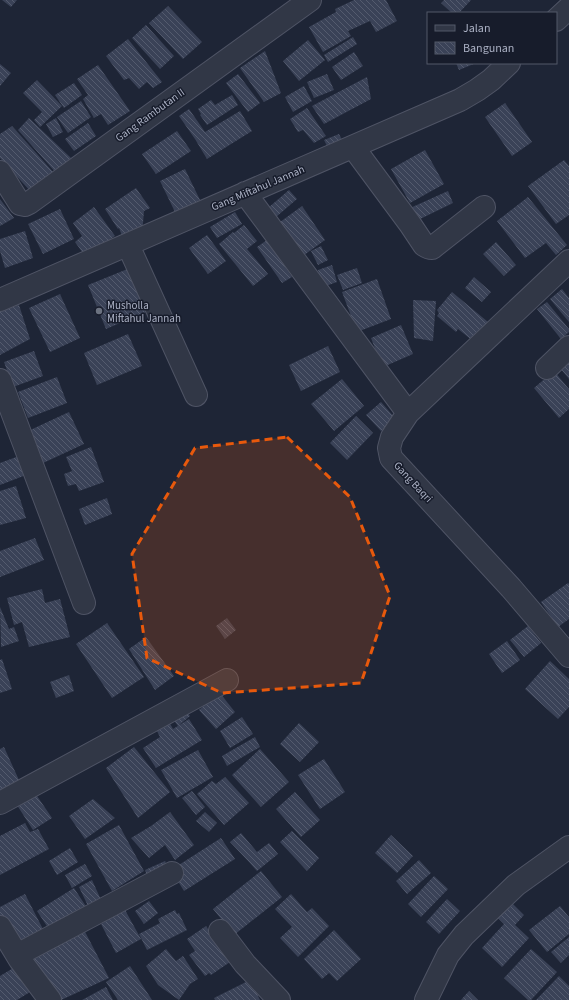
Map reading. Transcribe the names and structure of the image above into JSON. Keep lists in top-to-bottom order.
{
  "streets": {
    "street": ["Gang Rambutan II", "Gang Miftahul Jannah", "Gang Baqri"]
  },
  "places": ["Musholla Miftahul Jannah"],
  "legend": ["Jalan", "Bangunan"]
}
